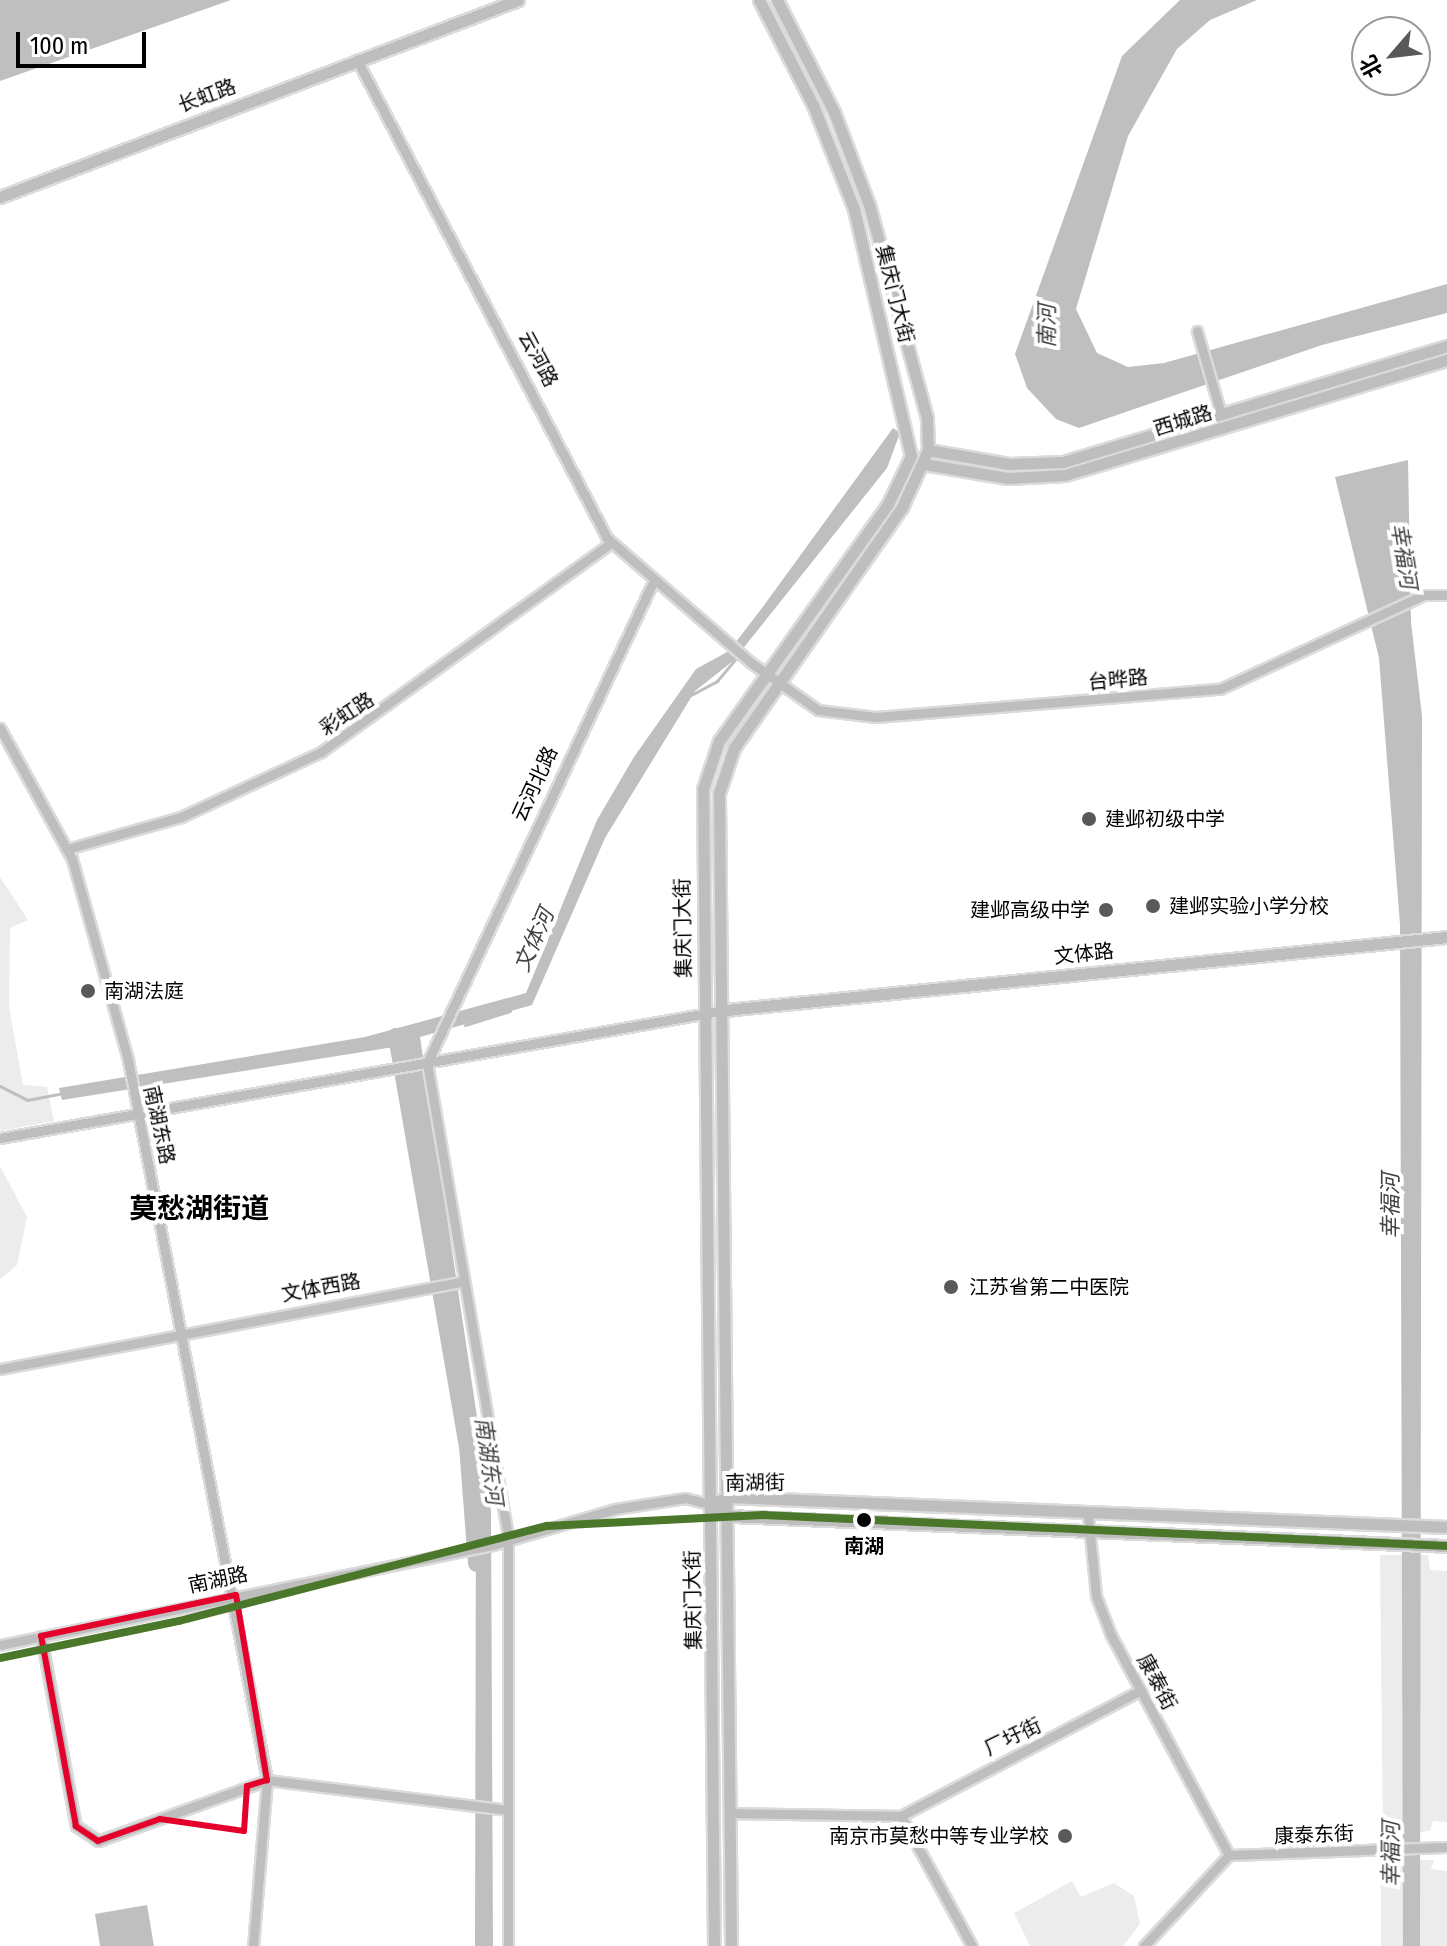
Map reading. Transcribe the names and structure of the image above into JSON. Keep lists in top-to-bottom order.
{
  "streets": {
    "main road": [
      "长虹路",
      "集庆门大街",
      "西城路",
      "文体路",
      "南湖街"
    ],
    "street": [
      "云河路",
      "台晔路",
      "彩虹路",
      "云河北路",
      "南湖东路",
      "文体西路",
      "南湖路",
      "康泰街",
      "厂圩街",
      "康泰东街"
    ]
  },
  "crossings": [
    ["长虹路", "云河路"],
    ["集庆门大街", "西城路"],
    ["集庆门大街", "台晔路"],
    ["集庆门大街", "文体路"],
    ["集庆门大街", "南湖街"],
    ["集庆门大街", "厂圩街"],
    ["云河路", "台晔路"],
    ["云河路", "彩虹路"],
    ["云河路", "云河北路"],
    ["彩虹路", "南湖东路"],
    ["南湖东路", "文体西路"],
    ["南湖东路", "南湖路"],
    ["南湖街", "康泰街"],
    ["康泰街", "厂圩街"],
    ["康泰街", "康泰东街"]
  ],
  "districts": ["莫愁湖街道"],
  "water": [
    "南河",
    "幸福河",
    "文体河",
    "南湖东河"
  ],
  "places": [
    "建邺初级中学",
    "建邺实验小学分校",
    "建邺高级中学",
    "南湖法庭",
    "江苏省第二中医院",
    "南湖",
    "南京市莫愁中等专业学校"
  ],
  "scale_bar": "100 m",
  "north": "bottom left"
}
